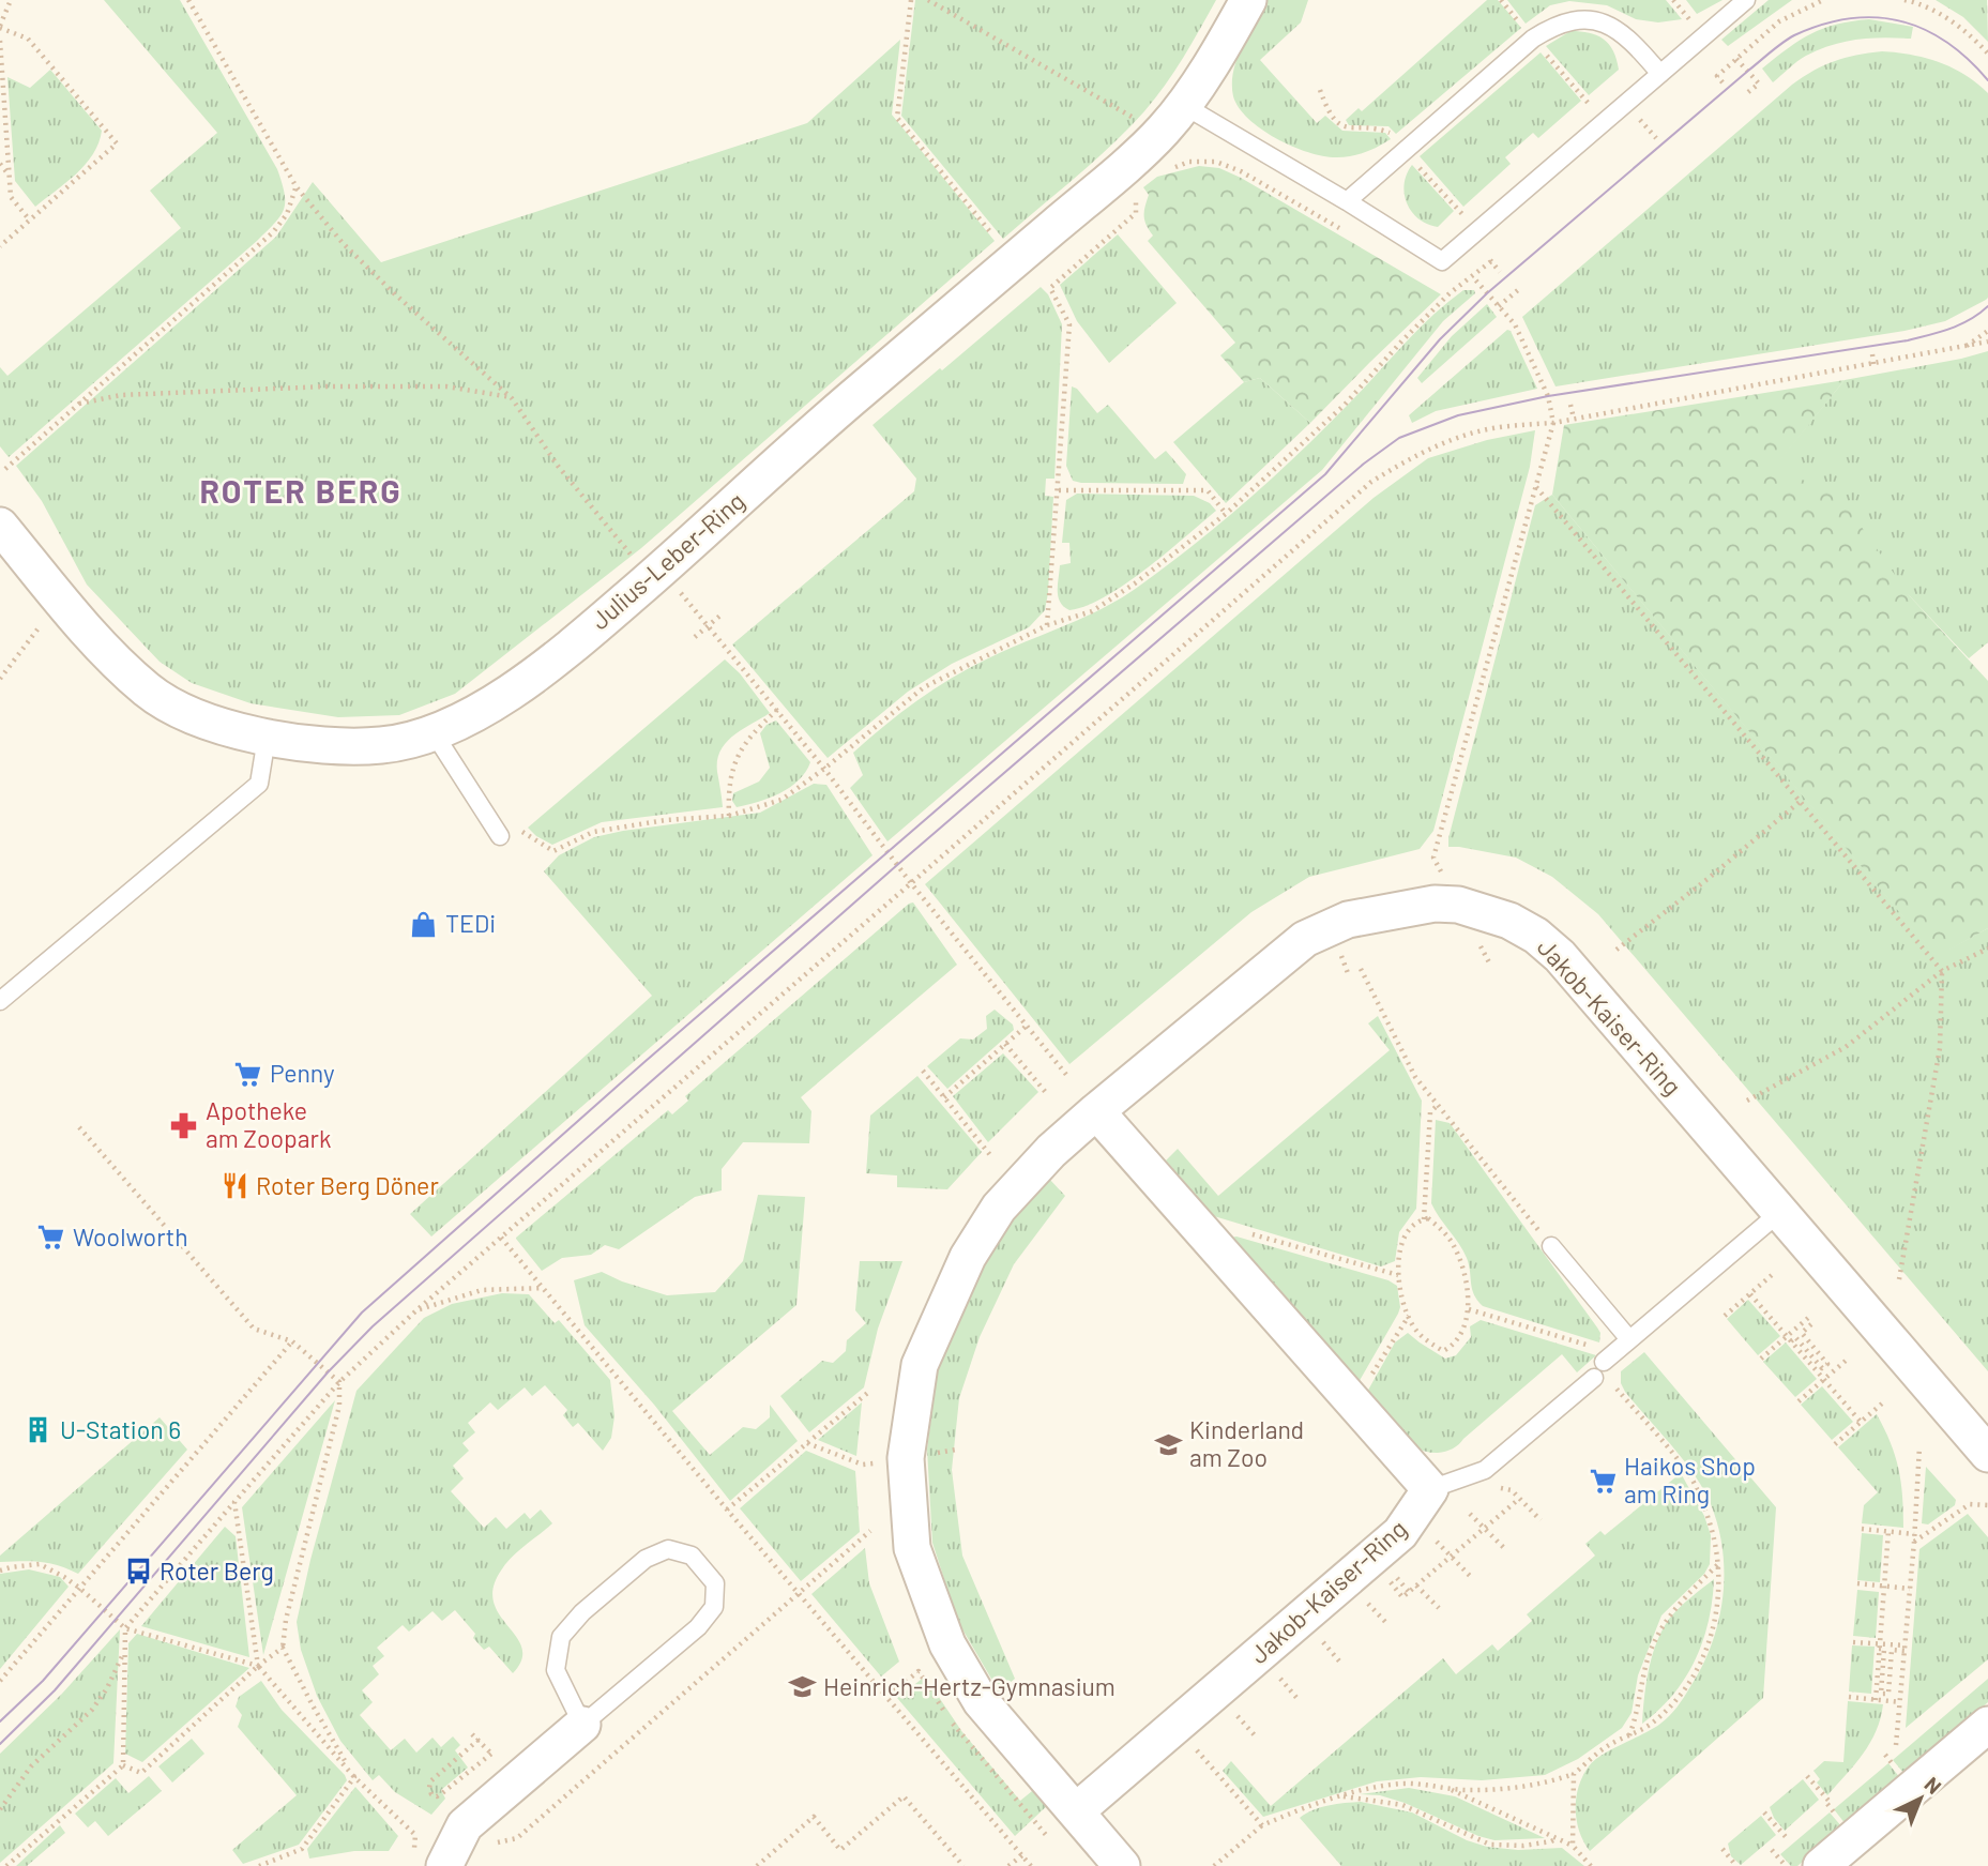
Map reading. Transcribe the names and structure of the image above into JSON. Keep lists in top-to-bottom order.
{
  "streets": {
    "street": ["Julius-Leber-Ring", "Jakob-Kaiser-Ring"]
  },
  "districts": ["ROTER BERG"],
  "places": {
    "shop": ["TEDi"],
    "supermarket": ["Penny", "Woolworth", "Haikos Shop am Ring"],
    "pharmacy": ["Apotheke am Zoopark"],
    "restaurant": ["Roter Berg Döner"],
    "building": ["U-Station 6"],
    "school or university": ["Kinderland am Zoo", "Heinrich-Hertz-Gymnasium"],
    "bus stop": ["Roter Berg"]
  },
  "north": "top right"
}
